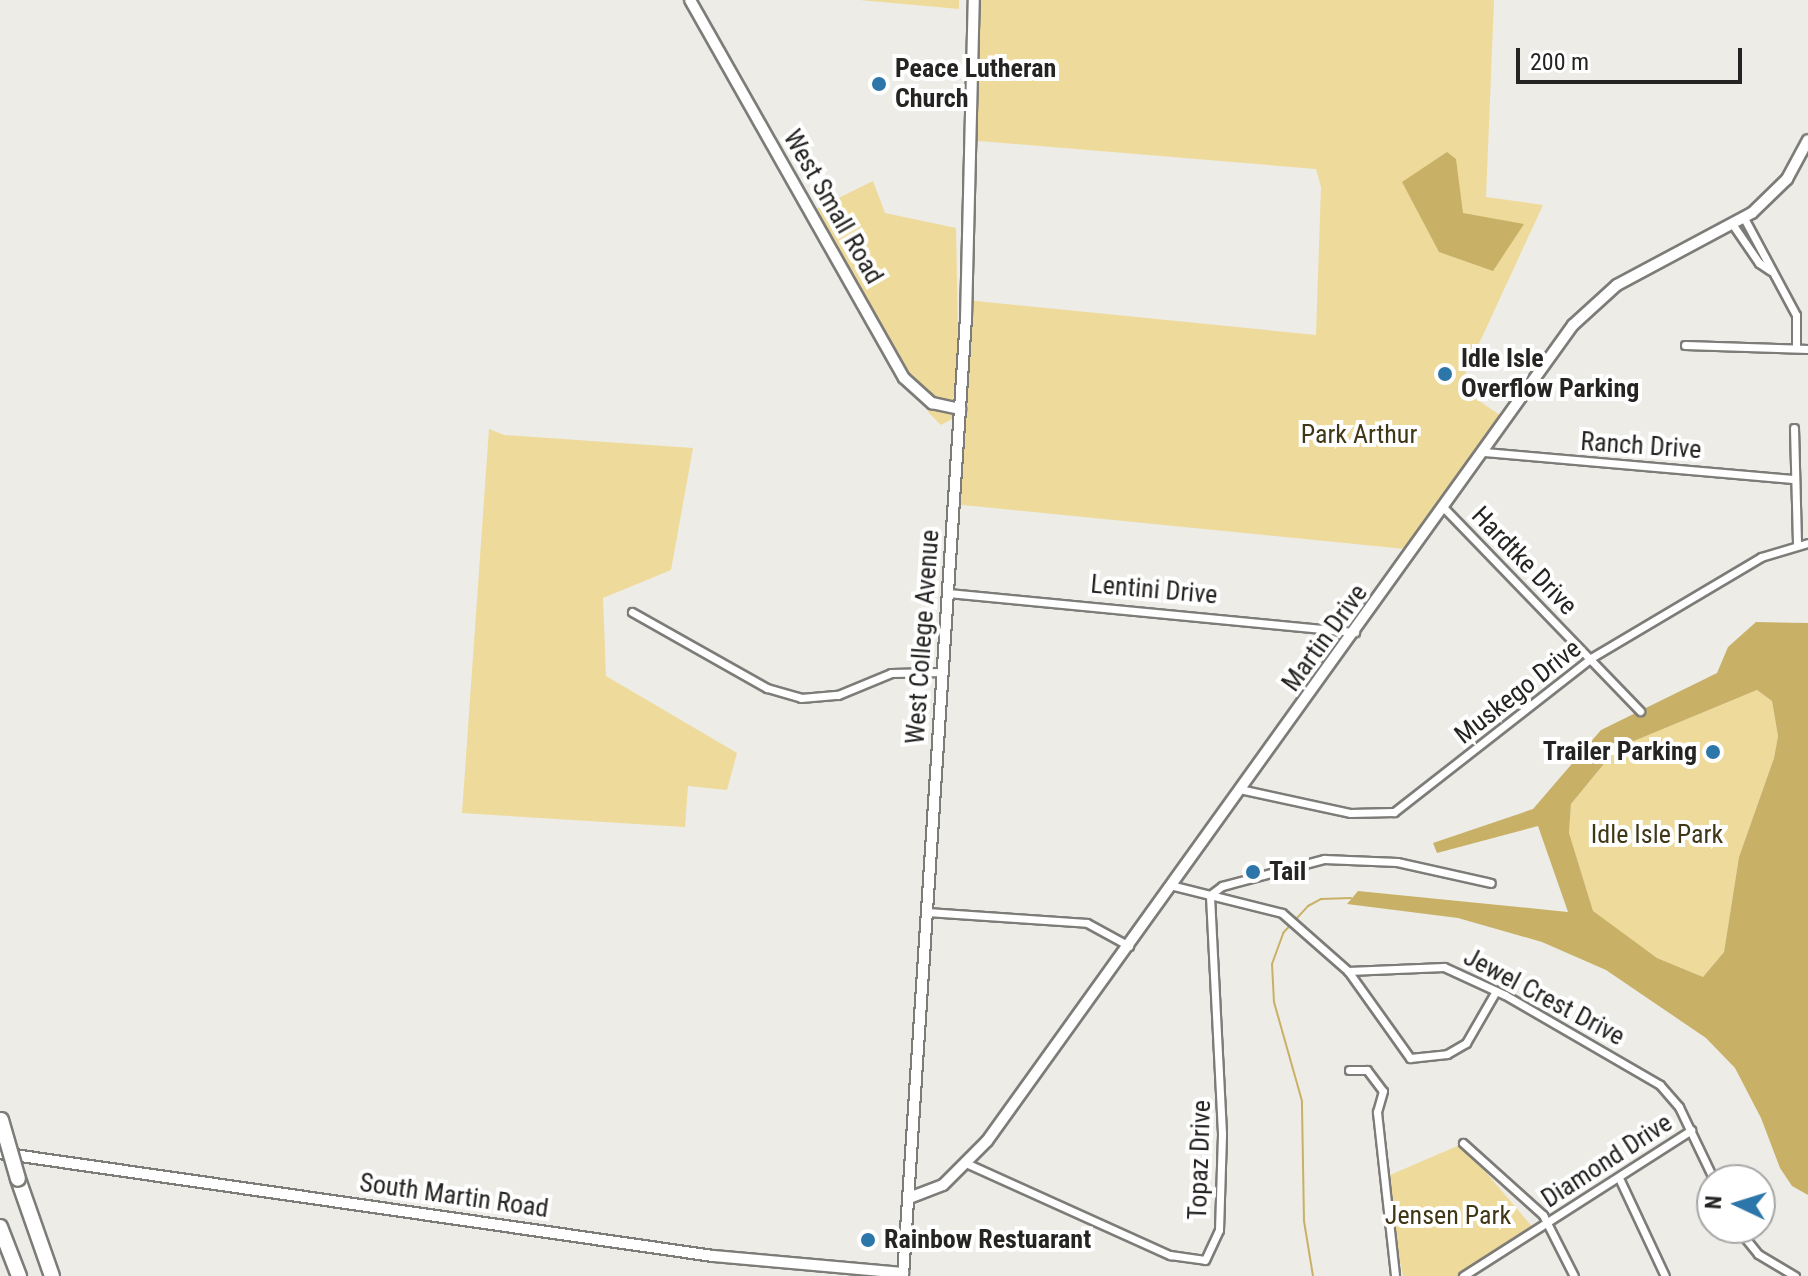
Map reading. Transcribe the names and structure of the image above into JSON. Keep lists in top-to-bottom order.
{
  "streets": {
    "street": [
      "West Small Road",
      "Ranch Drive",
      "Hardtke Drive",
      "Lentini Drive",
      "West College Avenue",
      "Martin Drive",
      "Muskego Drive",
      "Jewel Crest Drive",
      "Topaz Drive",
      "Diamond Drive",
      "South Martin Road"
    ]
  },
  "crossings": [
    ["West Small Road", "West College Avenue"],
    ["Ranch Drive", "Martin Drive"],
    ["Hardtke Drive", "Martin Drive"],
    ["Hardtke Drive", "Muskego Drive"],
    ["Lentini Drive", "West College Avenue"],
    ["Lentini Drive", "Martin Drive"],
    ["West College Avenue", "Martin Drive"],
    ["West College Avenue", "South Martin Road"],
    ["Martin Drive", "Muskego Drive"],
    ["Martin Drive", "Topaz Drive"],
    ["Jewel Crest Drive", "Diamond Drive"]
  ],
  "parks": ["Park Arthur", "Idle Isle Park", "Jensen Park"],
  "places": [
    "Peace Lutheran Church",
    "Idle Isle Overflow Parking",
    "Trailer Parking",
    "Tail",
    "Rainbow Restuarant"
  ],
  "scale_bar": "200 m",
  "north": "left"
}
